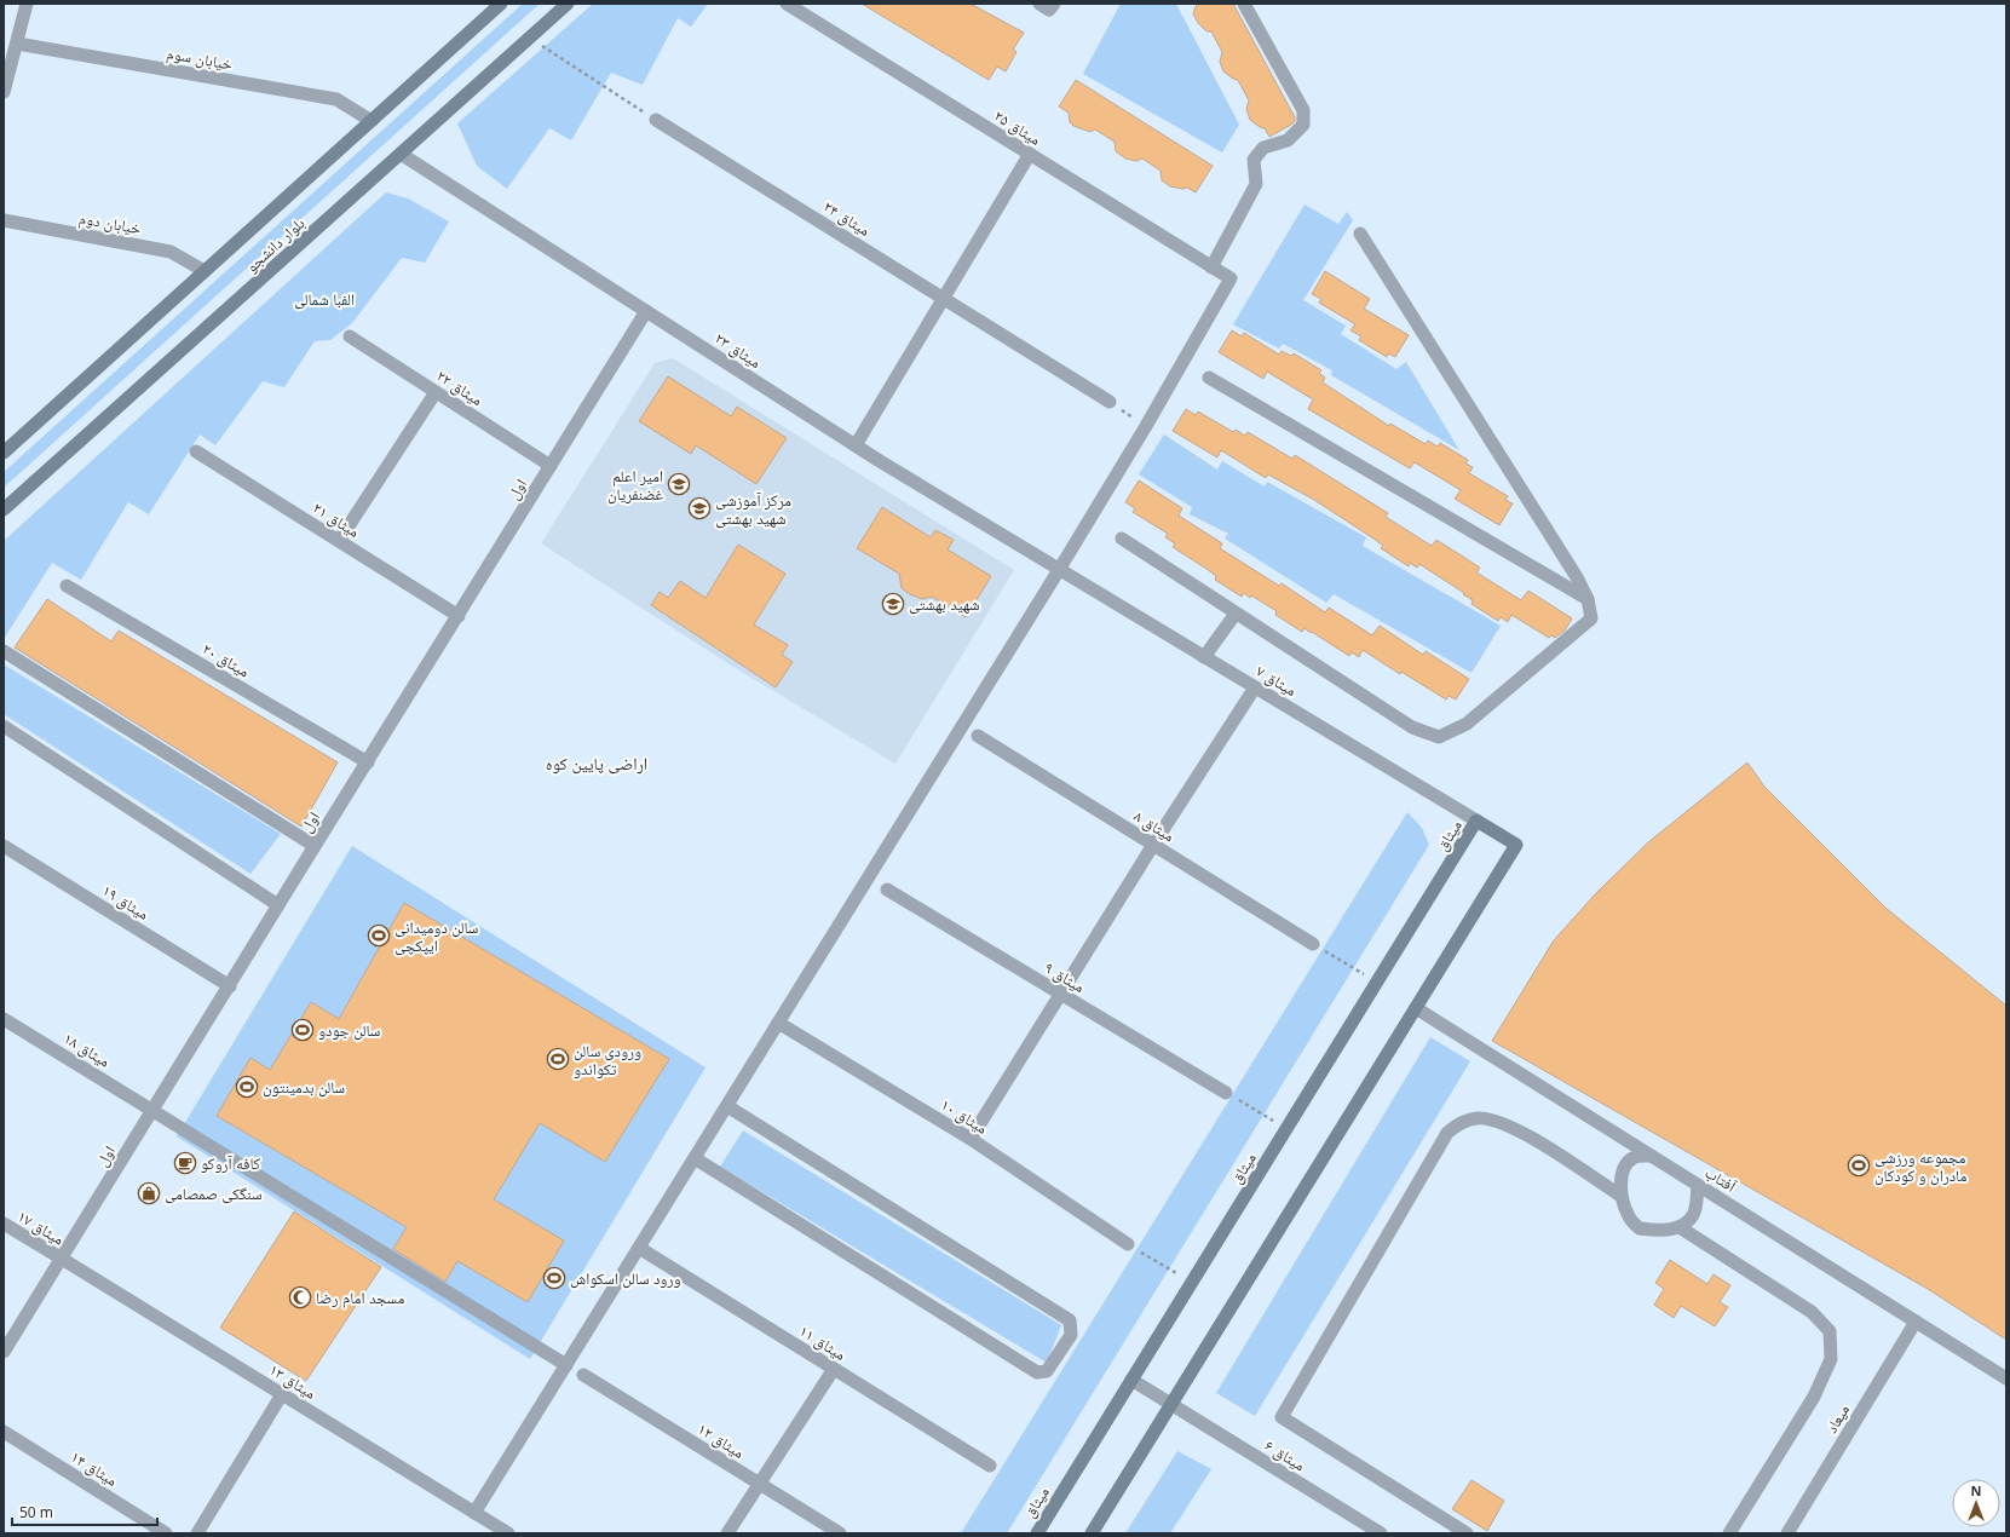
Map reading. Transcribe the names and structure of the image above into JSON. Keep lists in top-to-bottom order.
{
  "streets": {
    "main road": ["بلوار دانشجو", "میثاق"],
    "street": [
      "خیابان سوم",
      "میثاق ۲۵",
      "میثاق ۲۴",
      "خیابان دوم",
      "میثاق ۲۳",
      "میثاق ۲۲",
      "اول",
      "میثاق ۲۱",
      "میثاق ۲۰",
      "میثاق ۷",
      "میثاق ۸",
      "میثاق ۱۹",
      "میثاق ۹",
      "میثاق ۱۸",
      "میثاق ۱۰",
      "آفتاب",
      "میثاق ۱۷",
      "میثاق ۱۱",
      "میثاق ۱۳",
      "میعاد",
      "میثاق ۱۲",
      "میثاق ۶",
      "میثاق ۱۴"
    ]
  },
  "crossings": [
    ["خیابان سوم", "بلوار دانشجو"],
    ["خیابان دوم", "بلوار دانشجو"],
    ["بلوار دانشجو", "میثاق ۲۳"],
    ["میثاق ۲۳", "اول"],
    ["میثاق ۲۳", "میثاق ۷"],
    ["میثاق ۲۲", "اول"],
    ["اول", "میثاق ۲۱"],
    ["اول", "میثاق ۲۰"],
    ["اول", "میثاق ۱۹"],
    ["اول", "میثاق ۱۸"],
    ["اول", "میثاق ۱۷"],
    ["اول", "میثاق ۱۳"],
    ["میثاق ۷", "میثاق"],
    ["میثاق", "میثاق ۶"],
    ["آفتاب", "میعاد"],
    ["میثاق ۱۷", "میثاق ۱۳"]
  ],
  "districts": ["اراضی پایین کوه"],
  "parks": ["الفبا شمالی"],
  "places": {
    "school or university": ["امیر اعلم غضنفریان", "مرکز آموزشی شهید بهشتی", "شهید بهشتی"],
    "sports": [
      "سالن دومیدانی ایپکچی",
      "سالن جودو",
      "ورودی سالن تکواندو",
      "سالن بدمینتون",
      "مجموعه ورزشی مادران و کودکان",
      "ورود سالن اسکواش"
    ],
    "cafe": ["کافه آروکو"],
    "shop": ["سنگکی صمصامی"],
    "mosque": ["مسجد امام رضا"]
  },
  "scale_bar": "50 m",
  "north": "top"
}
